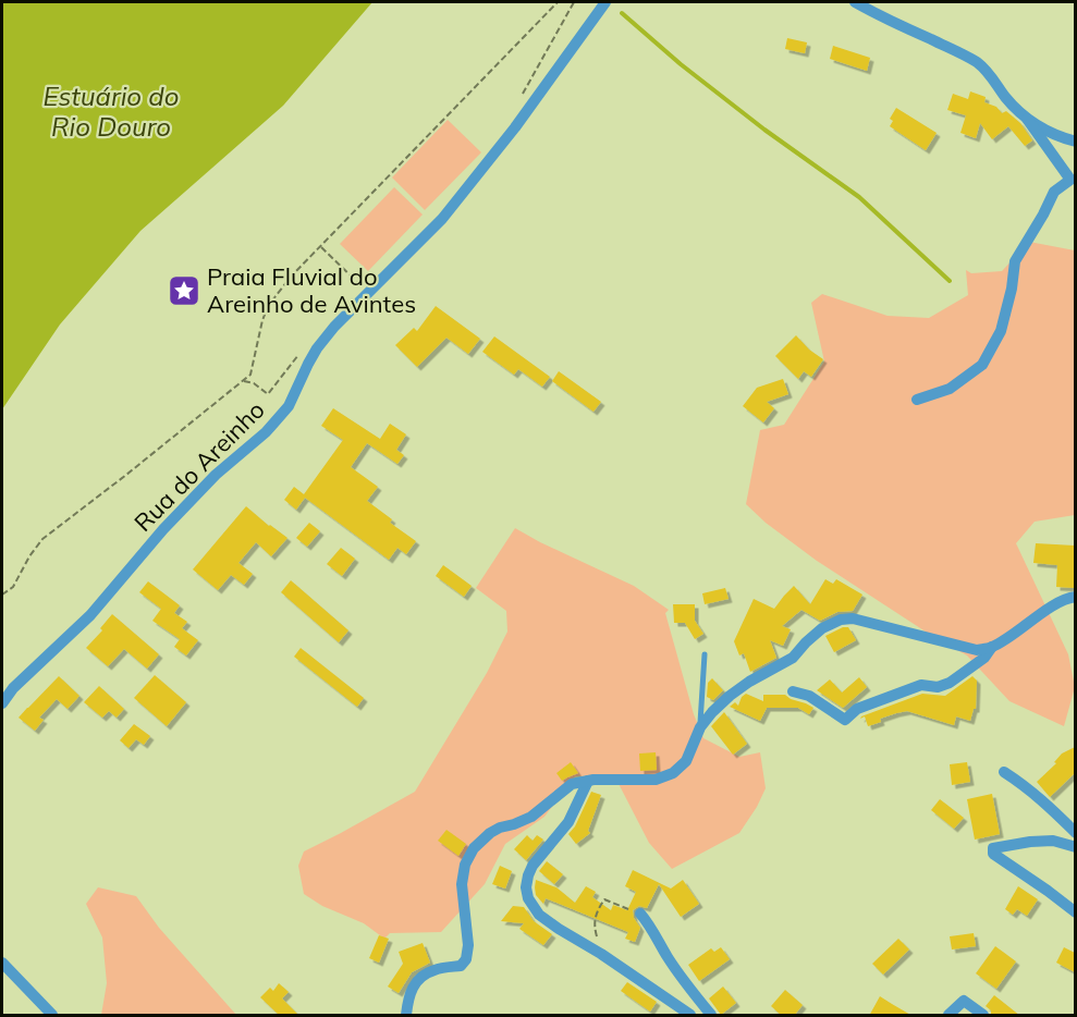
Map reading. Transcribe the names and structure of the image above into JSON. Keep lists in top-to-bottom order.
{
  "streets": {
    "street": ["Rua do Areinho"]
  },
  "water": ["Estuário do Rio Douro"],
  "places": {
    "place": ["Praia Fluvial do Areinho de Avintes"]
  }
}
